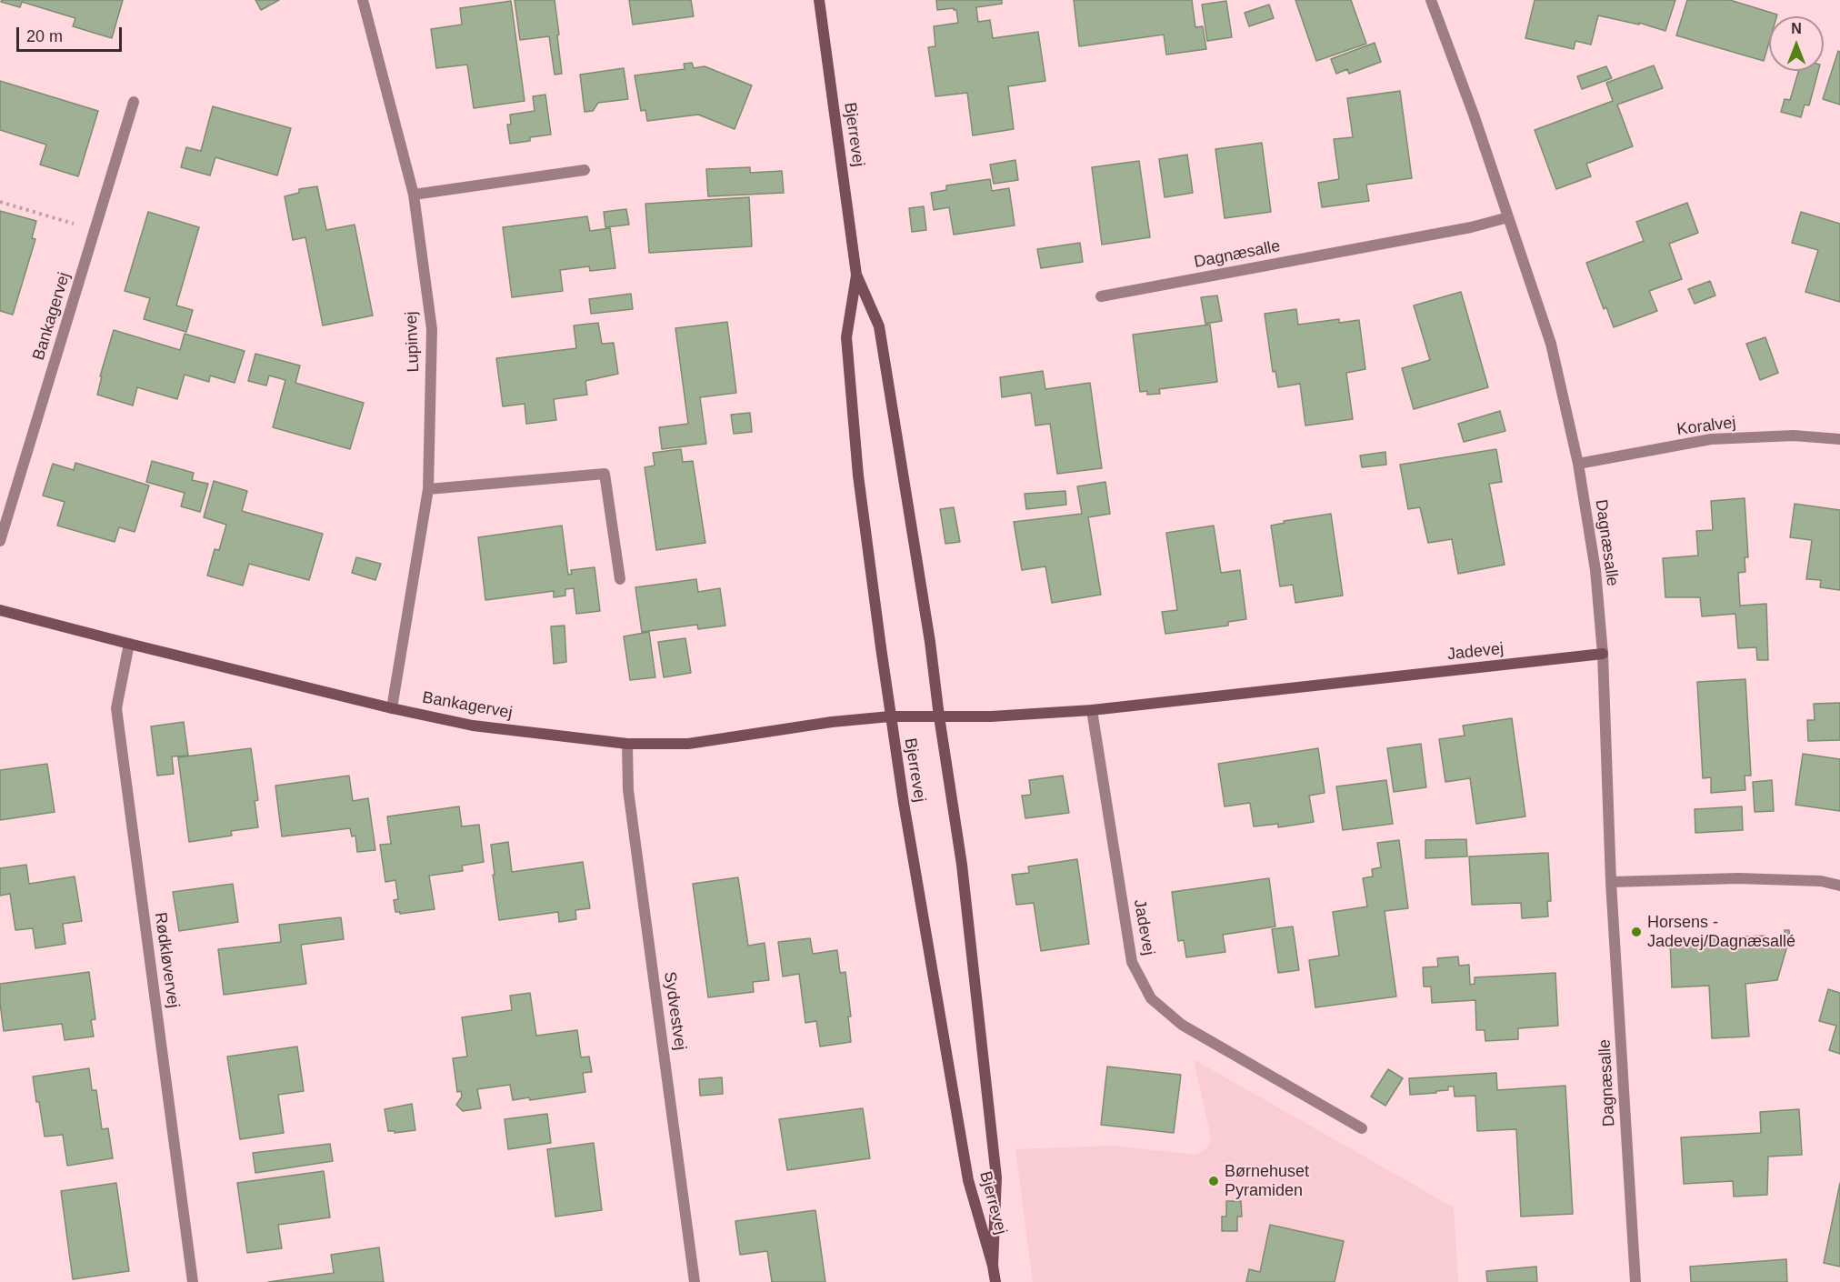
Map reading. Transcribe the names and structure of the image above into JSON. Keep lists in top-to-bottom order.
{
  "streets": {
    "street": [
      "Bjerrevej",
      "Dagnæsalle",
      "Bankagervej",
      "Lupinvej",
      "Koralvej",
      "Jadevej",
      "Rødkløvervej",
      "Sydvestvej"
    ]
  },
  "crossings": [
    ["Bjerrevej", "Bankagervej"],
    ["Bjerrevej", "Jadevej"],
    ["Dagnæsalle", "Koralvej"],
    ["Dagnæsalle", "Jadevej"],
    ["Bankagervej", "Lupinvej"],
    ["Bankagervej", "Jadevej"],
    ["Bankagervej", "Rødkløvervej"],
    ["Bankagervej", "Sydvestvej"]
  ],
  "places": ["Horsens - Jadevej/Dagnæsallé", "Børnehuset Pyramiden"],
  "scale_bar": "20 m",
  "north": "top"
}
